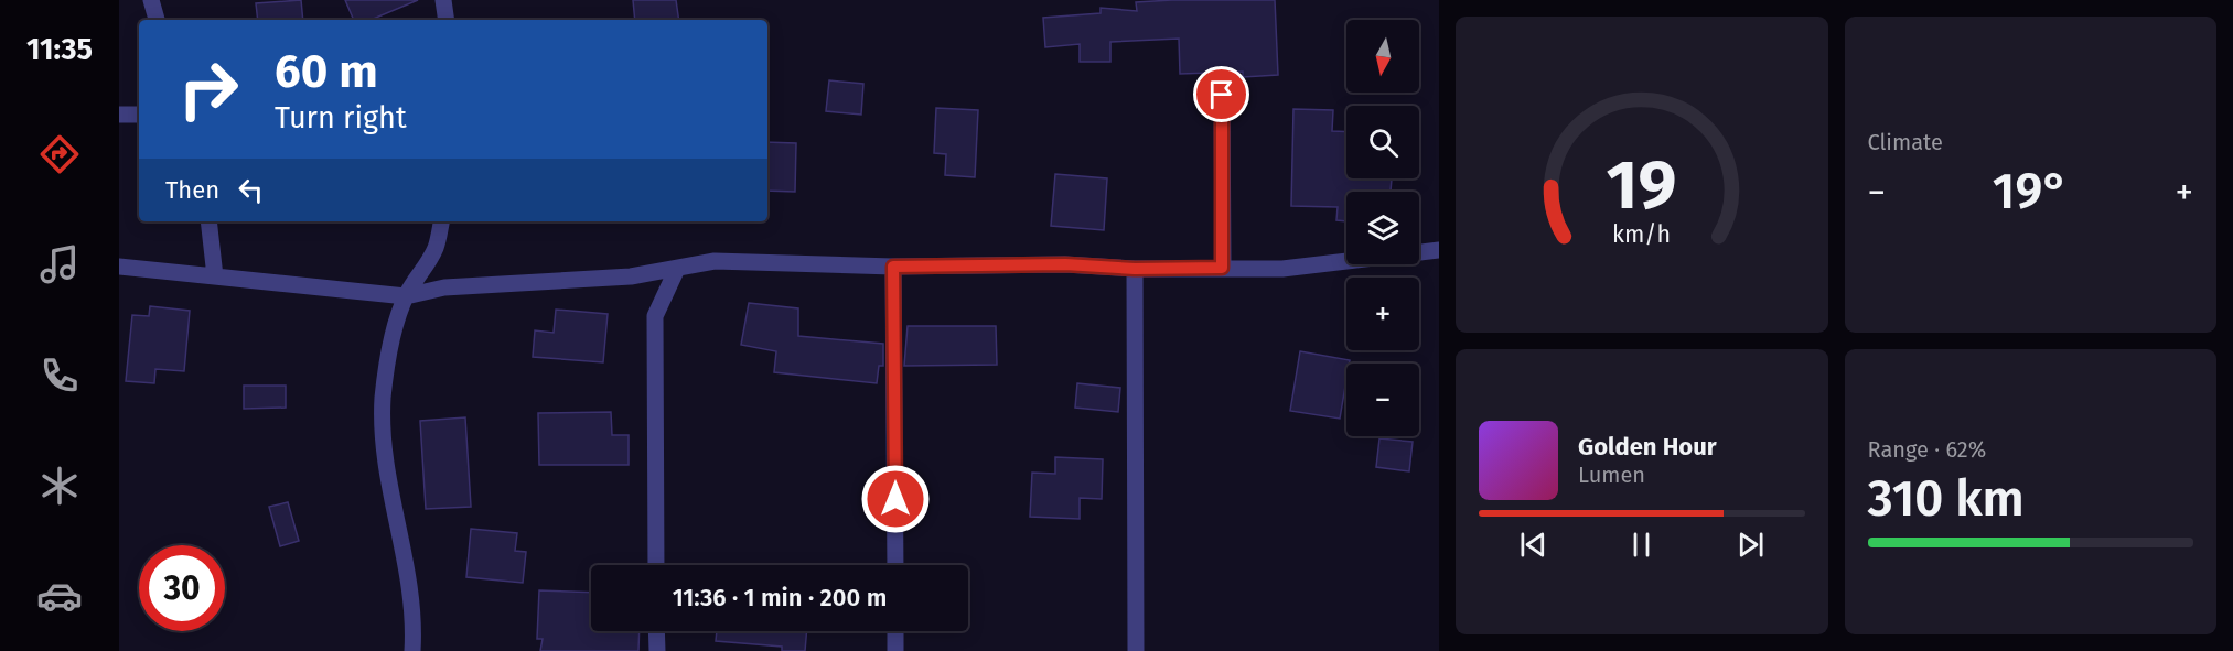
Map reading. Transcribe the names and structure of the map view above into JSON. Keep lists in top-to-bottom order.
{
  "north": "bottom",
  "page": {
    "tabs": "11:35",
    "tile": [
      "Climate",
      ["Range · 62%", "310 km"]
    ],
    "map_buttons": ["+", "−"],
    "turn": ["60 m", "Turn right"],
    "then": "Then",
    "heat": ["−", "19°", "+"],
    "song": ["Golden Hour", "Lumen"],
    "limit": "30",
    "trip": "11:36 · 1 min · 200 m",
    "gauge": ["19", "km/h"]
  }
}
